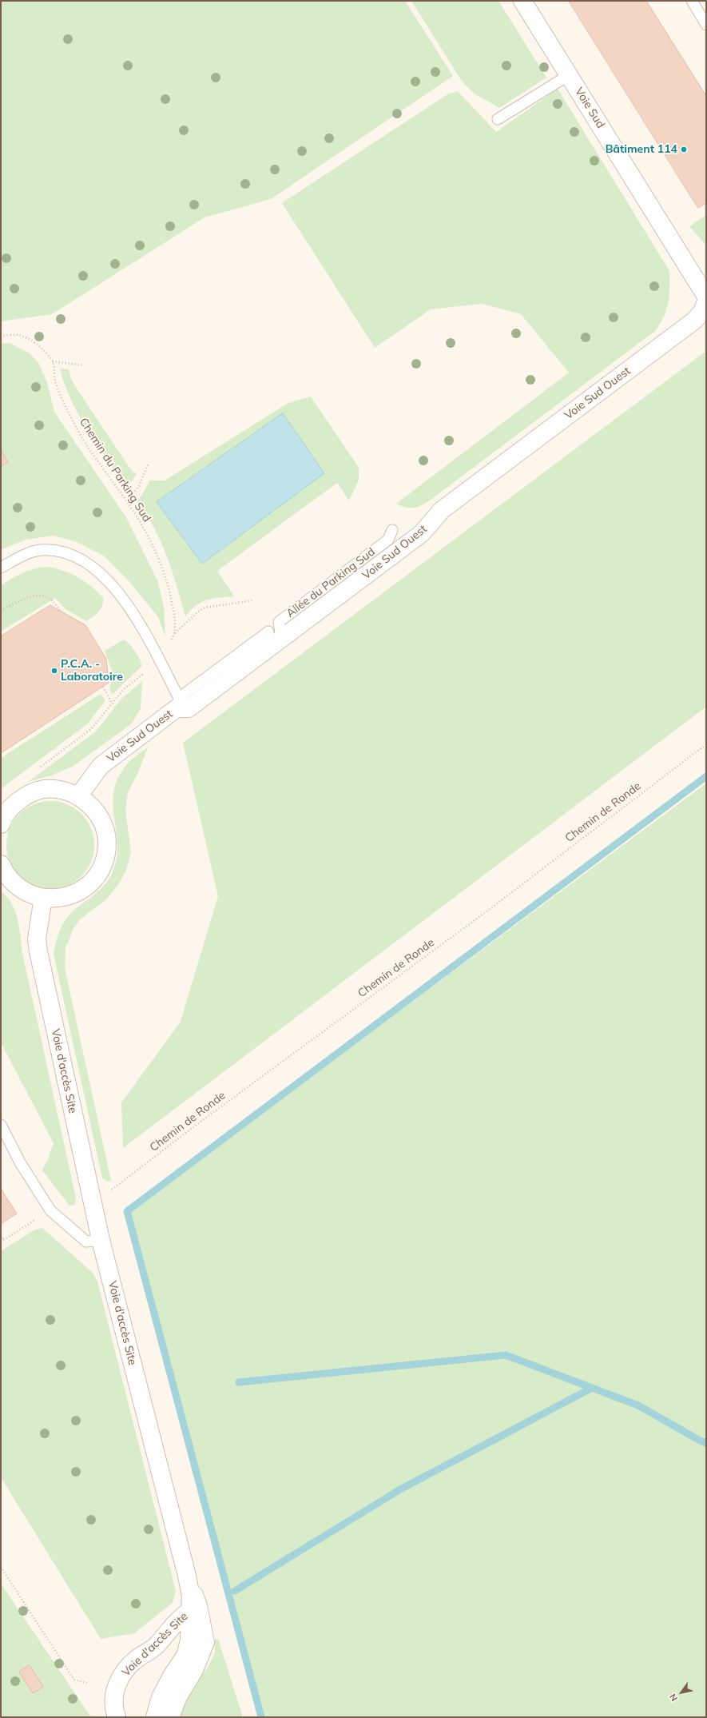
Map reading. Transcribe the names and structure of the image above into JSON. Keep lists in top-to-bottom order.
{
  "streets": {
    "street": ["Voie Sud", "Voie Sud Ouest", "Voie d'accès Site"],
    "lane": ["Allée du Parking Sud"],
    "path": ["Chemin du Parking Sud", "Chemin de Ronde"]
  },
  "crossings": [
    ["Voie Sud Ouest", "Allée du Parking Sud"],
    ["Chemin de Ronde", "Voie d'accès Site"]
  ],
  "places": ["Bâtiment 114", "P.C.A. - Laboratoire"],
  "north": "bottom left"
}
